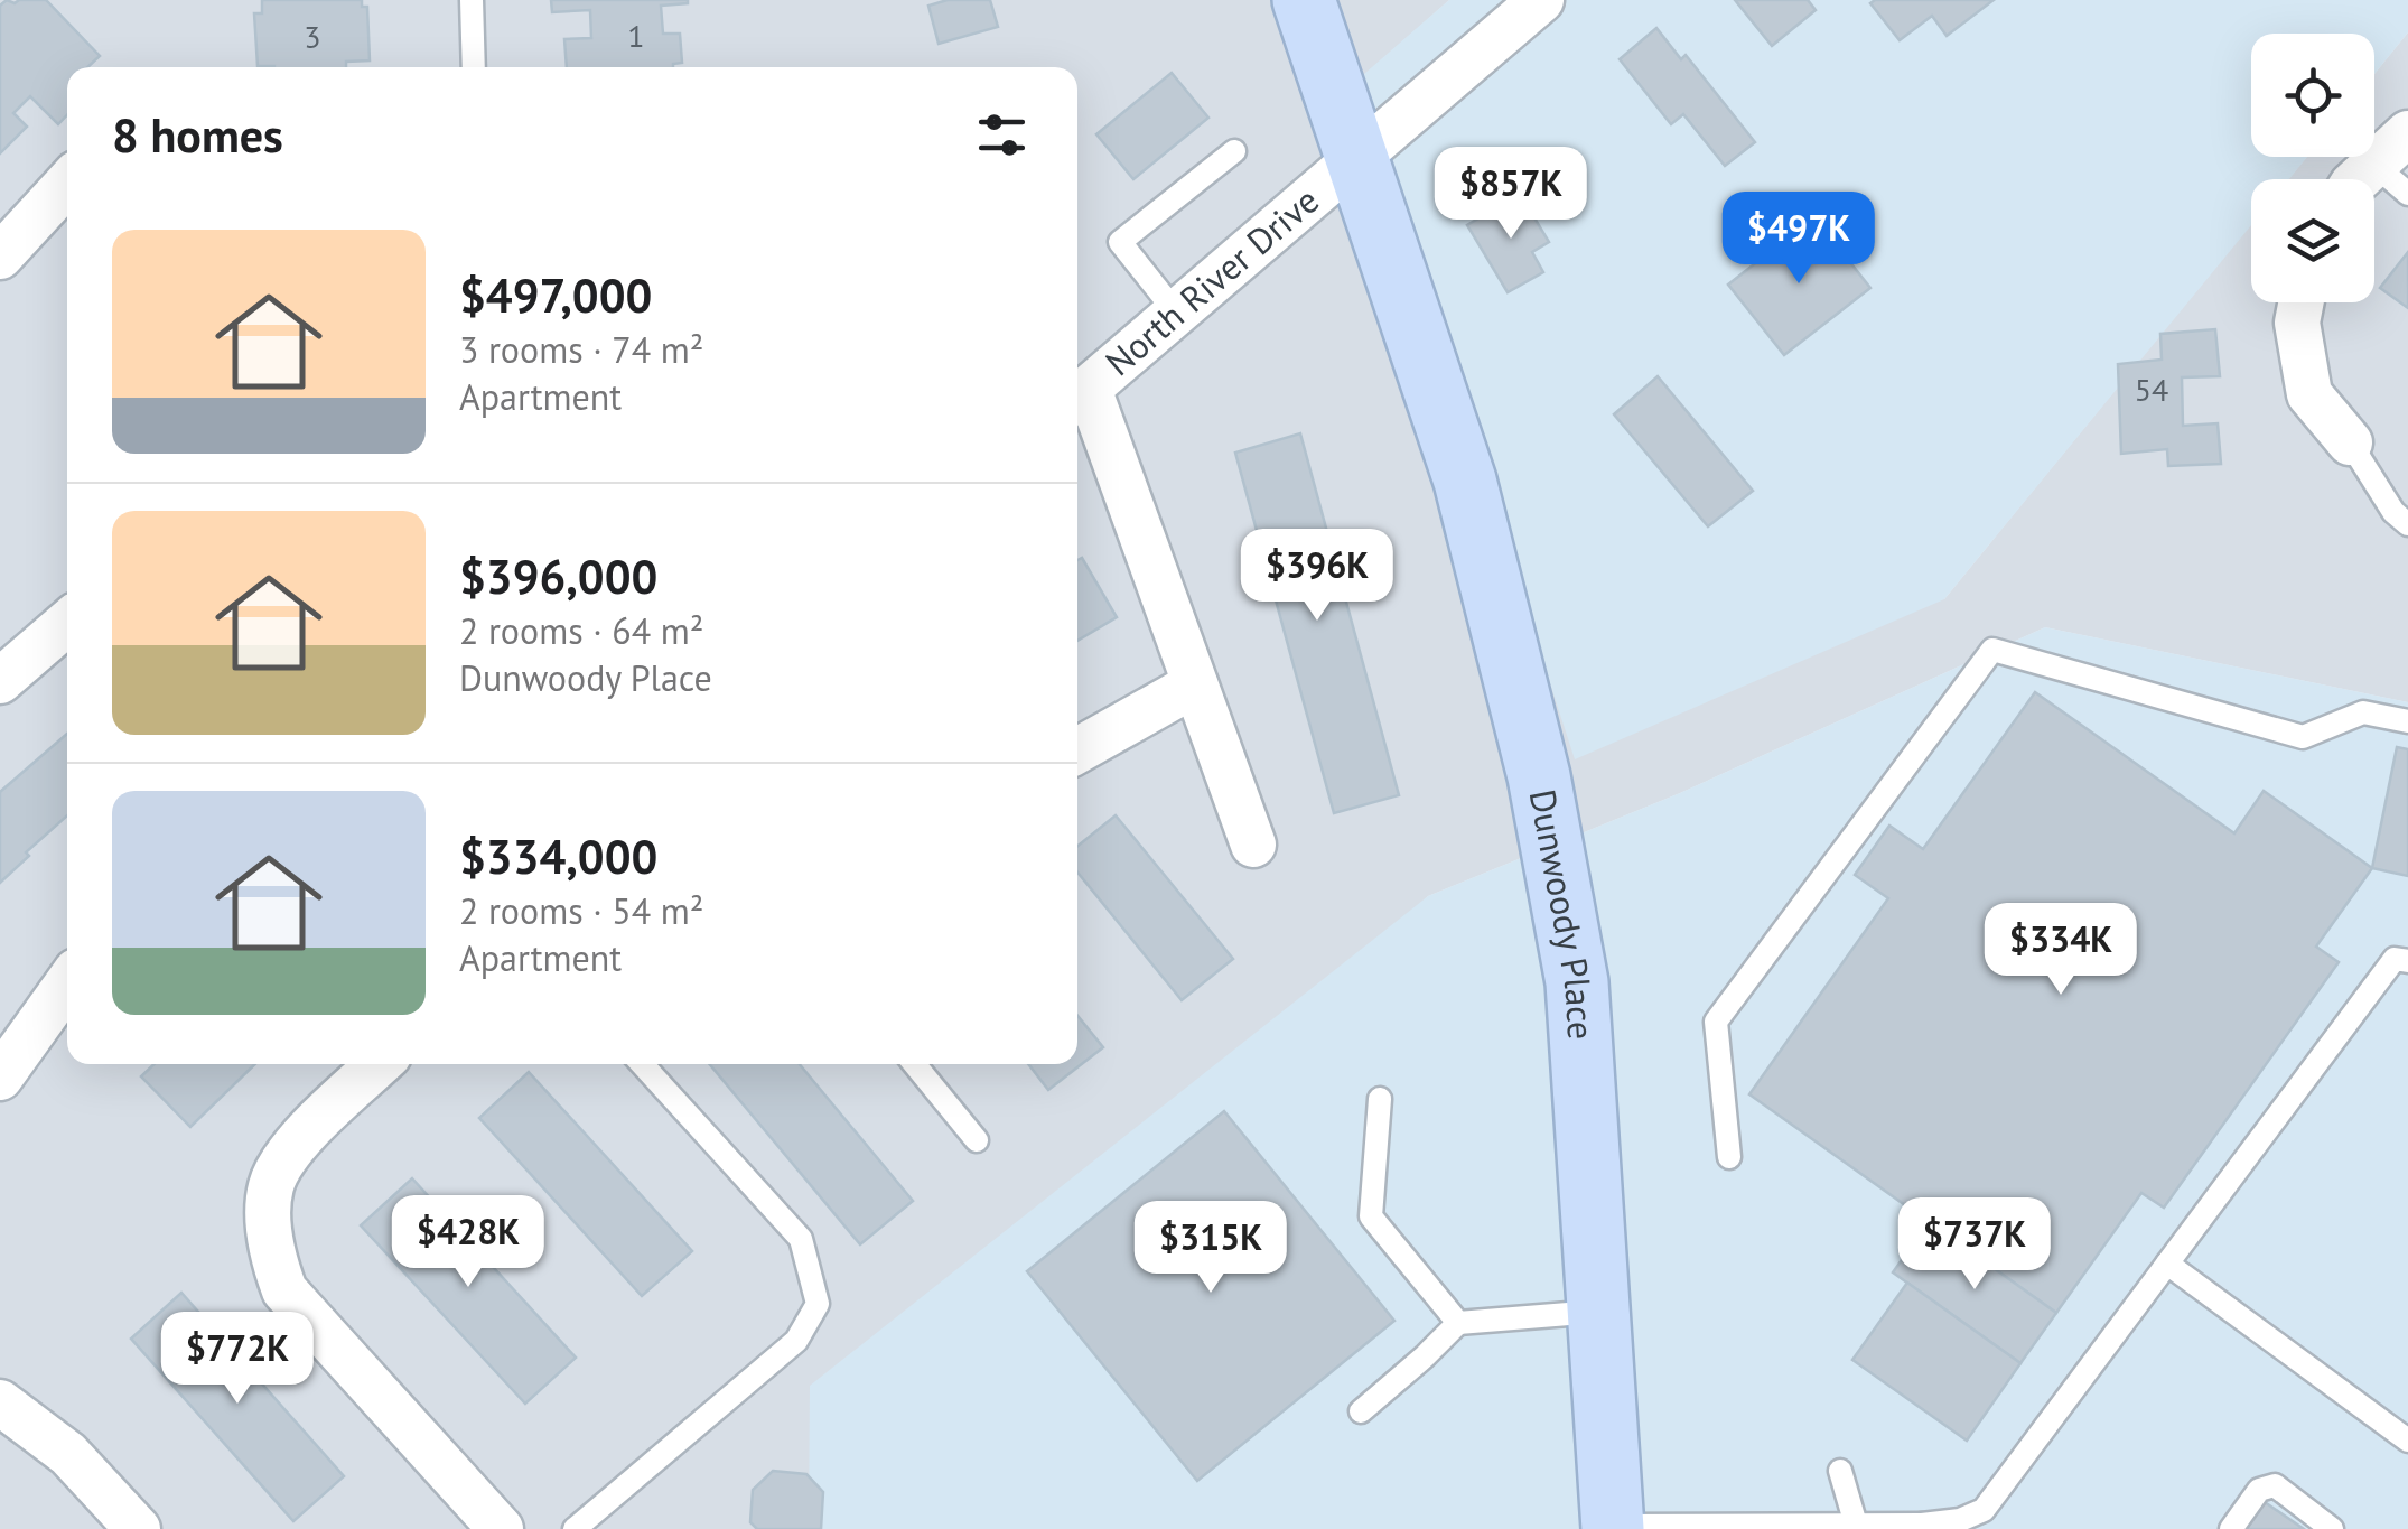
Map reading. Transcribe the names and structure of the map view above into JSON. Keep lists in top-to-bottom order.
{
  "streets": {
    "street": ["North River Drive", "Dunwoody Place"]
  },
  "crossings": [
    ["North River Drive", "Dunwoody Place"]
  ],
  "house_numbers": ["1", "3", "54"],
  "page": {
    "heading": "8 homes",
    "price": [
      "$857K",
      "$497K",
      "$396K",
      "$334K",
      "$428K",
      "$737K",
      "$315K",
      "$772K"
    ],
    "list": [
      {
        "name": "$497,000",
        "note": "3 rooms · 74 m² · Apartment"
      },
      {
        "name": "$396,000",
        "note": "2 rooms · 64 m² · Dunwoody Place"
      },
      {
        "name": "$334,000",
        "note": "2 rooms · 54 m² · Apartment"
      }
    ]
  }
}
